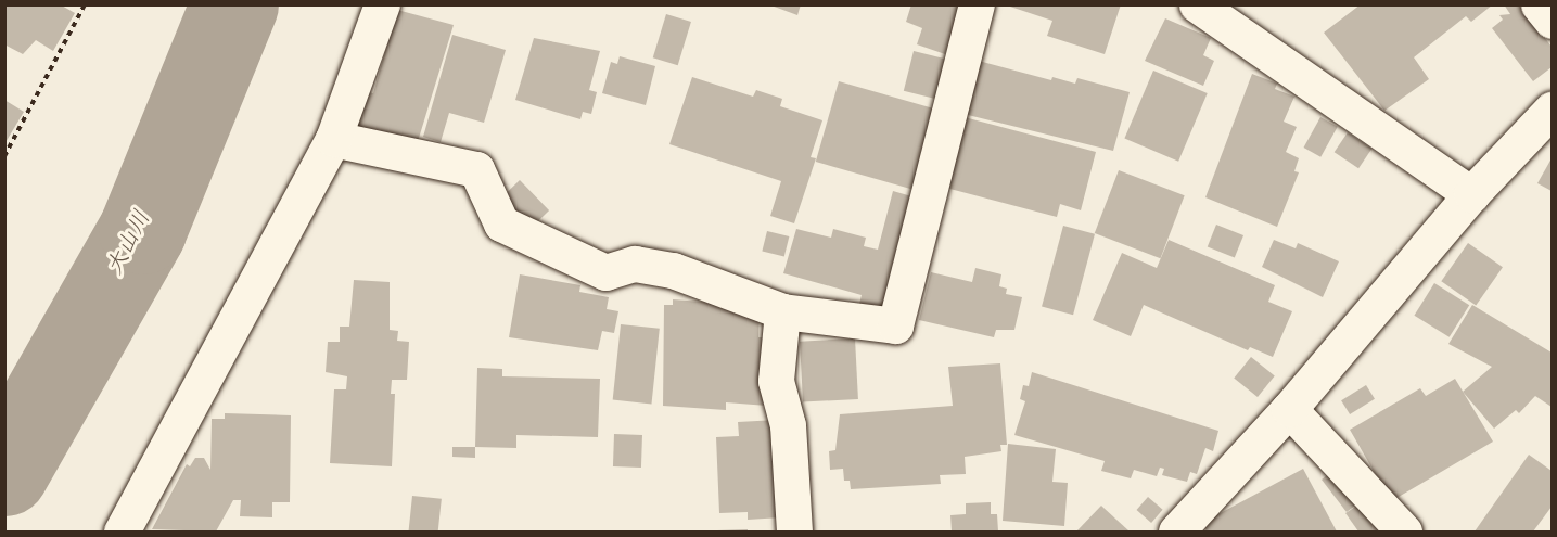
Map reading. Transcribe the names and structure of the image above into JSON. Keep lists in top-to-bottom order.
{
  "water": ["大山川"]
}
